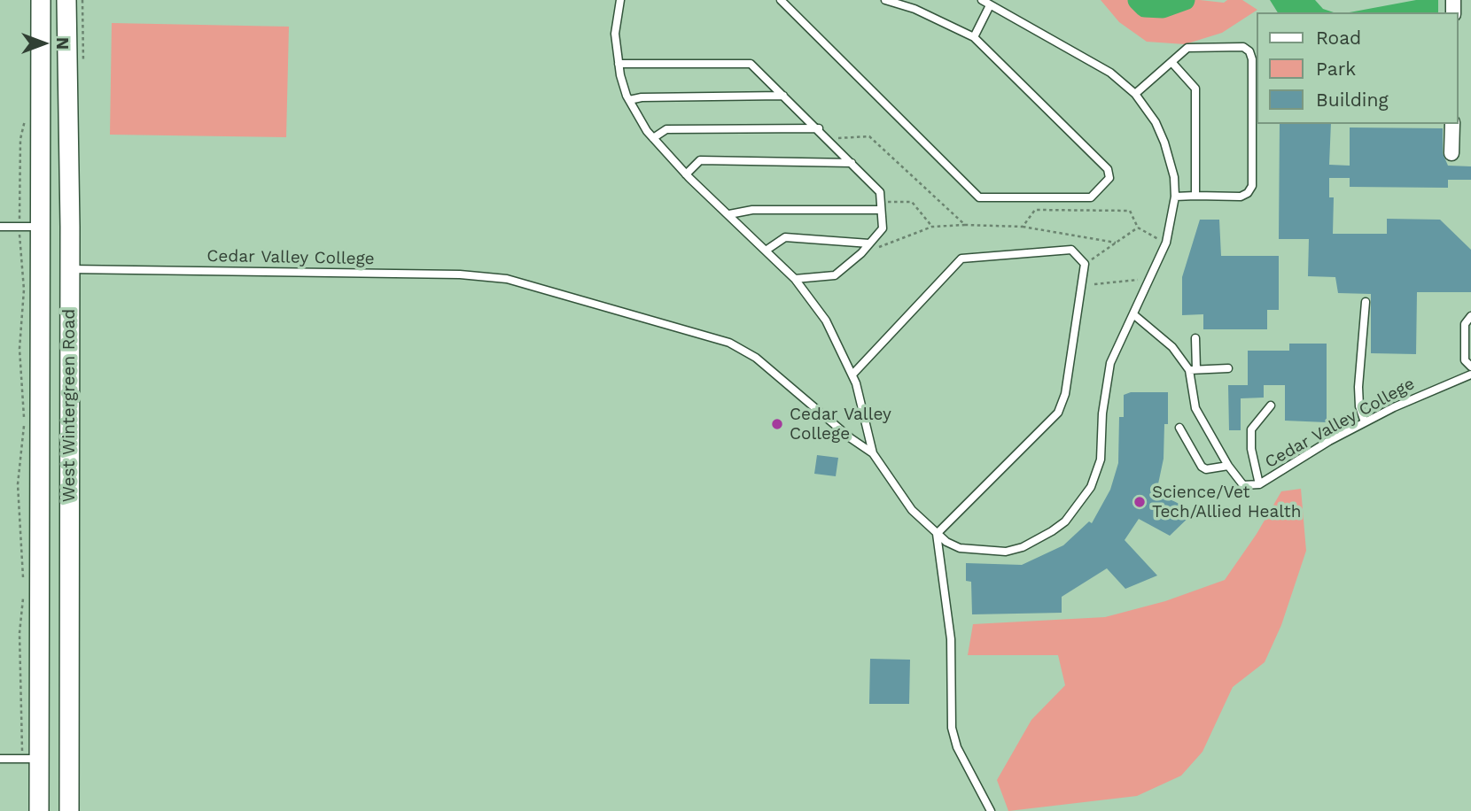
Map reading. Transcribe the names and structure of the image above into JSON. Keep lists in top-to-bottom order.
{
  "streets": {
    "main road": ["West Wintergreen Road"],
    "lane": ["Cedar Valley College"]
  },
  "crossings": [
    ["Cedar Valley College", "West Wintergreen Road"]
  ],
  "places": ["Cedar Valley College", "Science/Vet Tech/Allied Health"],
  "legend": ["Road", "Park", "Building"],
  "north": "right"
}
